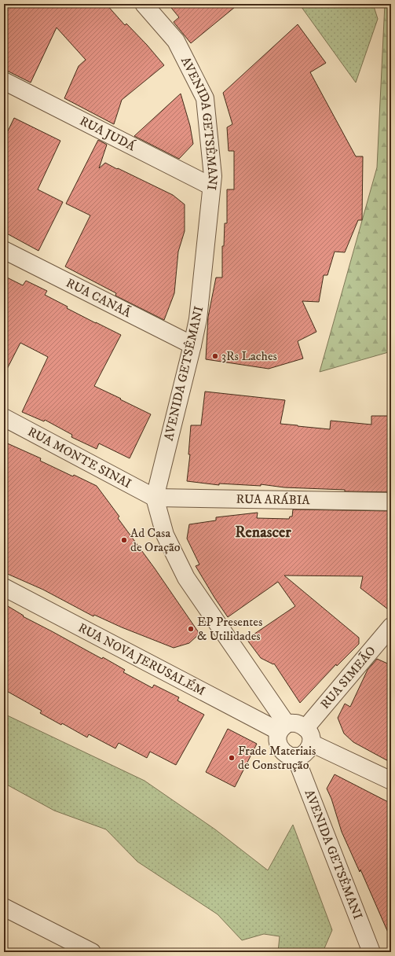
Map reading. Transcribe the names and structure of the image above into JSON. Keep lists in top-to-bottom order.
{
  "streets": {
    "street": [
      "AVENIDA GETSÊMANI",
      "RUA JUDÁ",
      "RUA CANAÃ",
      "RUA MONTE SINAI",
      "RUA ARÁBIA",
      "RUA NOVA JERUSALÉM",
      "RUA SIMEÃO"
    ]
  },
  "crossings": [
    ["AVENIDA GETSÊMANI", "RUA JUDÁ"],
    ["AVENIDA GETSÊMANI", "RUA CANAÃ"],
    ["AVENIDA GETSÊMANI", "RUA MONTE SINAI"],
    ["AVENIDA GETSÊMANI", "RUA ARÁBIA"],
    ["AVENIDA GETSÊMANI", "RUA NOVA JERUSALÉM"],
    ["AVENIDA GETSÊMANI", "RUA SIMEÃO"],
    ["RUA MONTE SINAI", "RUA ARÁBIA"],
    ["RUA NOVA JERUSALÉM", "RUA SIMEÃO"]
  ],
  "districts": ["Renascer"],
  "places": [
    "3Rs Laches",
    "Ad Casa de Oração",
    "EP Presentes & Utilidades",
    "Frade Materiais de Construção"
  ]
}
